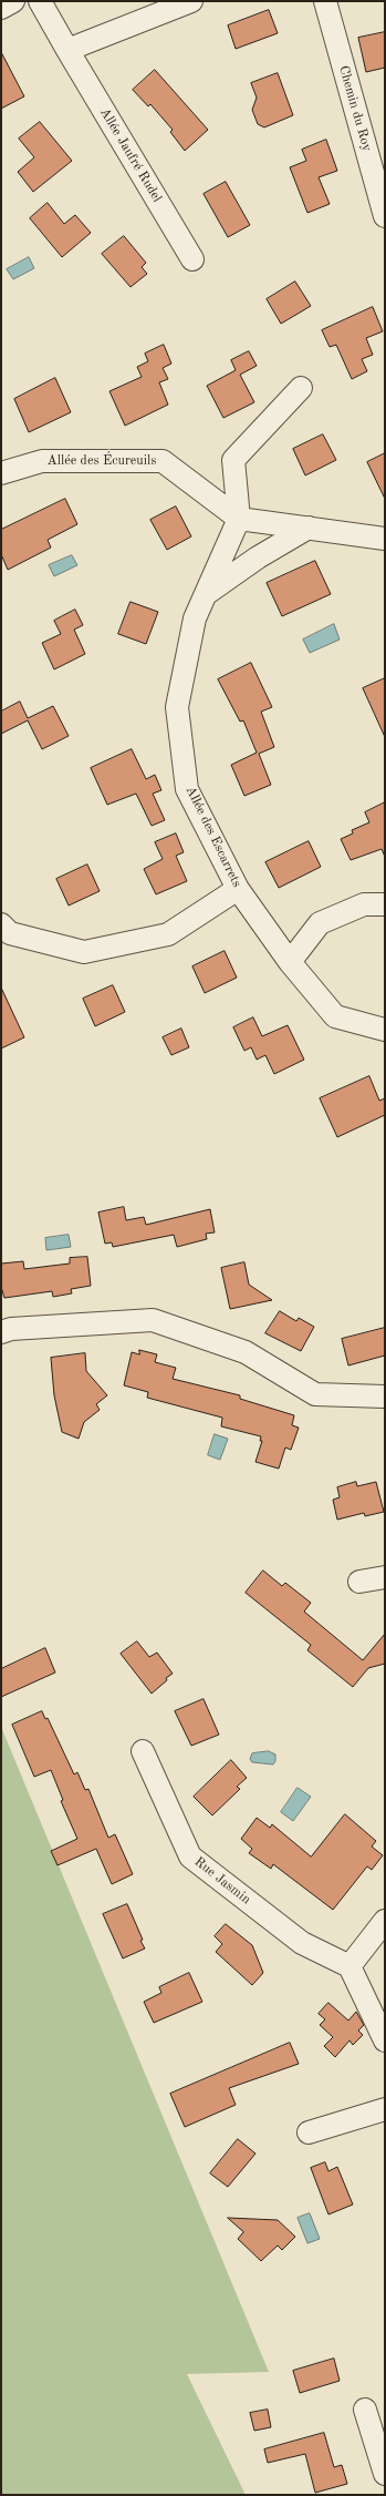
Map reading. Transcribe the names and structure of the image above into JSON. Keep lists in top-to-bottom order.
{
  "streets": {
    "street": [
      "Chemin du Roy",
      "Allée Jaufré Rudel",
      "Allée des Écureuils",
      "Allée des Escarrets",
      "Rue Jasmin"
    ]
  },
  "crossings": [
    ["Allée des Écureuils", "Allée des Escarrets"]
  ]
}
